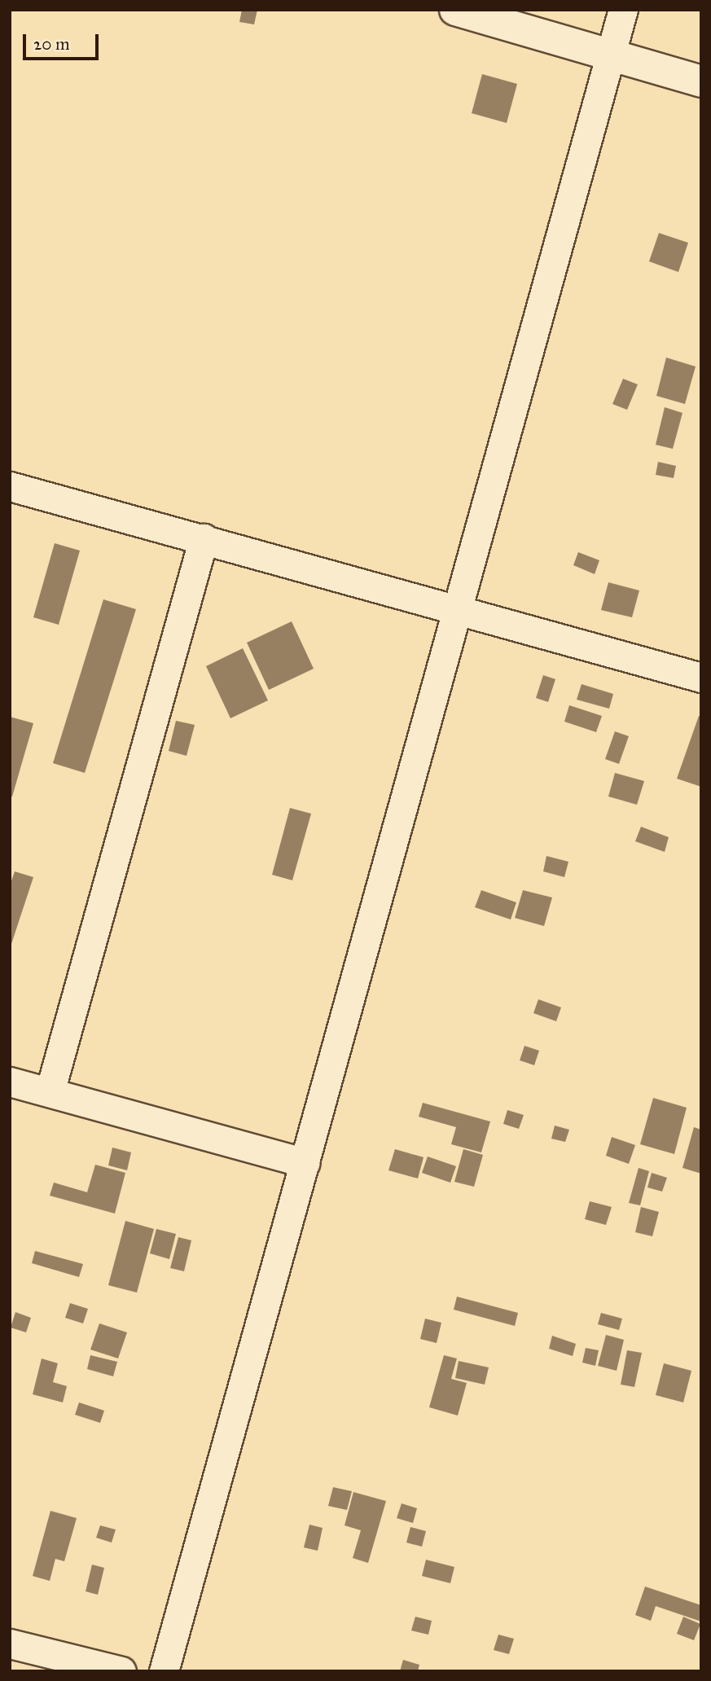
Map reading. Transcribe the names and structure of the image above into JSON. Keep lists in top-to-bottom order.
{
  "scale_bar": "20 m"
}
